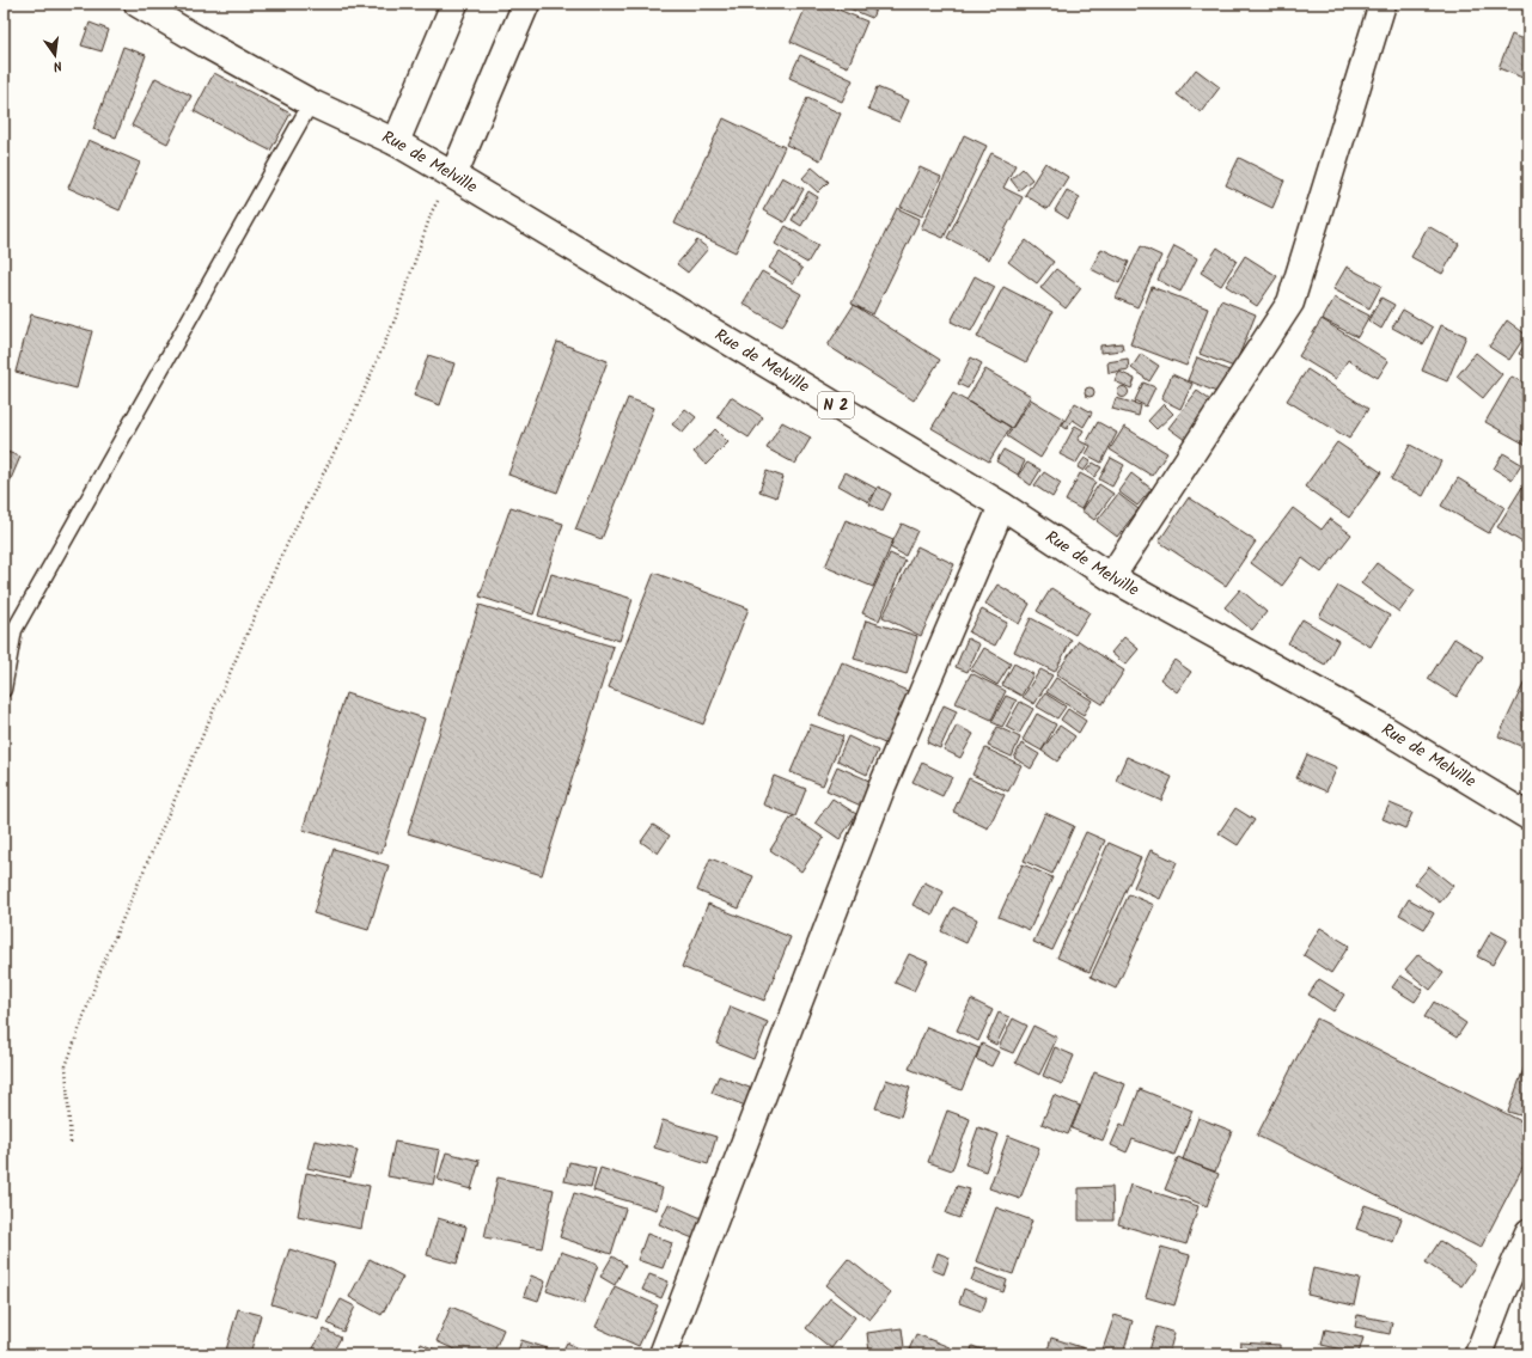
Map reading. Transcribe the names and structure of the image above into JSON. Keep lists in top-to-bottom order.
{
  "streets": {
    "street": ["Rue de Melville", "N 2"]
  },
  "north": "bottom"
}
